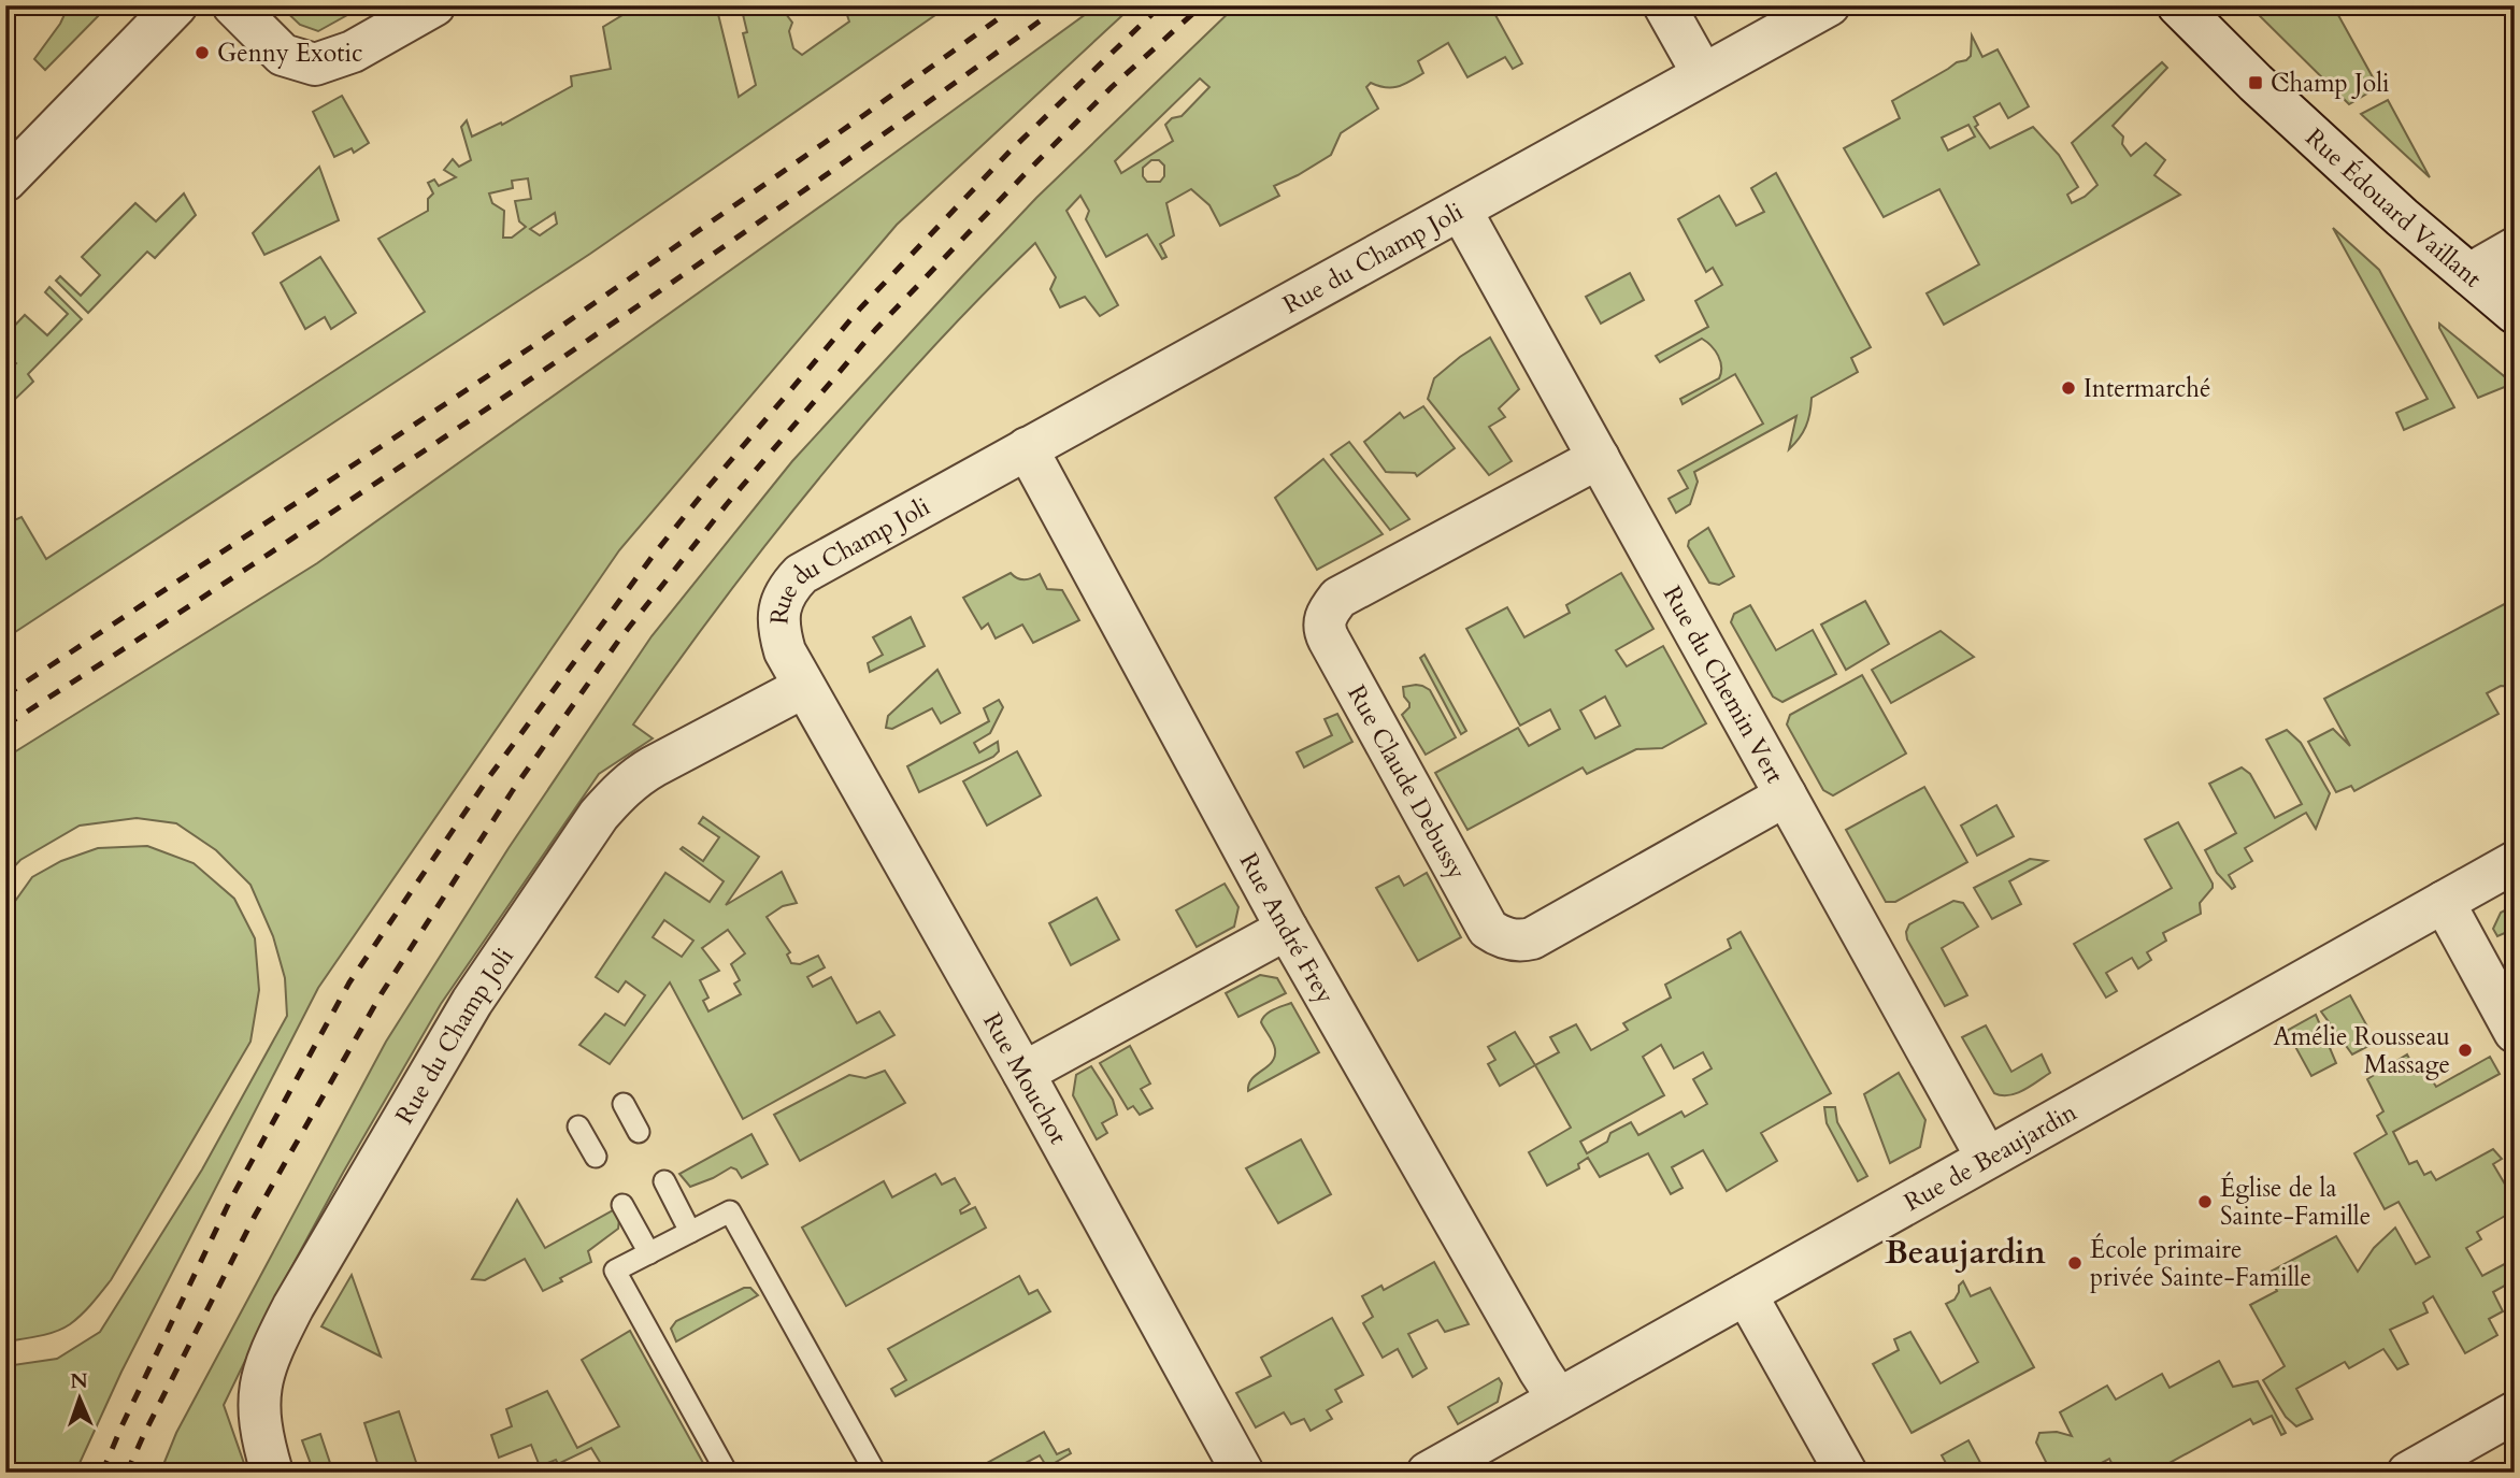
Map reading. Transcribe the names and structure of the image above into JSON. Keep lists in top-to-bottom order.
{
  "streets": {
    "street": [
      "Rue Édouard Vaillant",
      "Rue du Champ Joli",
      "Rue du Chemin Vert",
      "Rue Claude Debussy",
      "Rue André Frey",
      "Rue Mouchot",
      "Rue de Beaujardin"
    ]
  },
  "crossings": [
    ["Rue du Champ Joli", "Rue du Chemin Vert"],
    ["Rue du Champ Joli", "Rue André Frey"],
    ["Rue du Champ Joli", "Rue Mouchot"],
    ["Rue du Chemin Vert", "Rue Claude Debussy"],
    ["Rue du Chemin Vert", "Rue de Beaujardin"],
    ["Rue André Frey", "Rue de Beaujardin"]
  ],
  "districts": ["Beaujardin"],
  "places": {
    "other": [
      "Genny Exotic",
      "Intermarché",
      "Amélie Rousseau Massage",
      "Église de la Sainte-Famille",
      "École primaire privée Sainte-Famille"
    ],
    "transit": ["Champ Joli"]
  },
  "north": "top"
}
